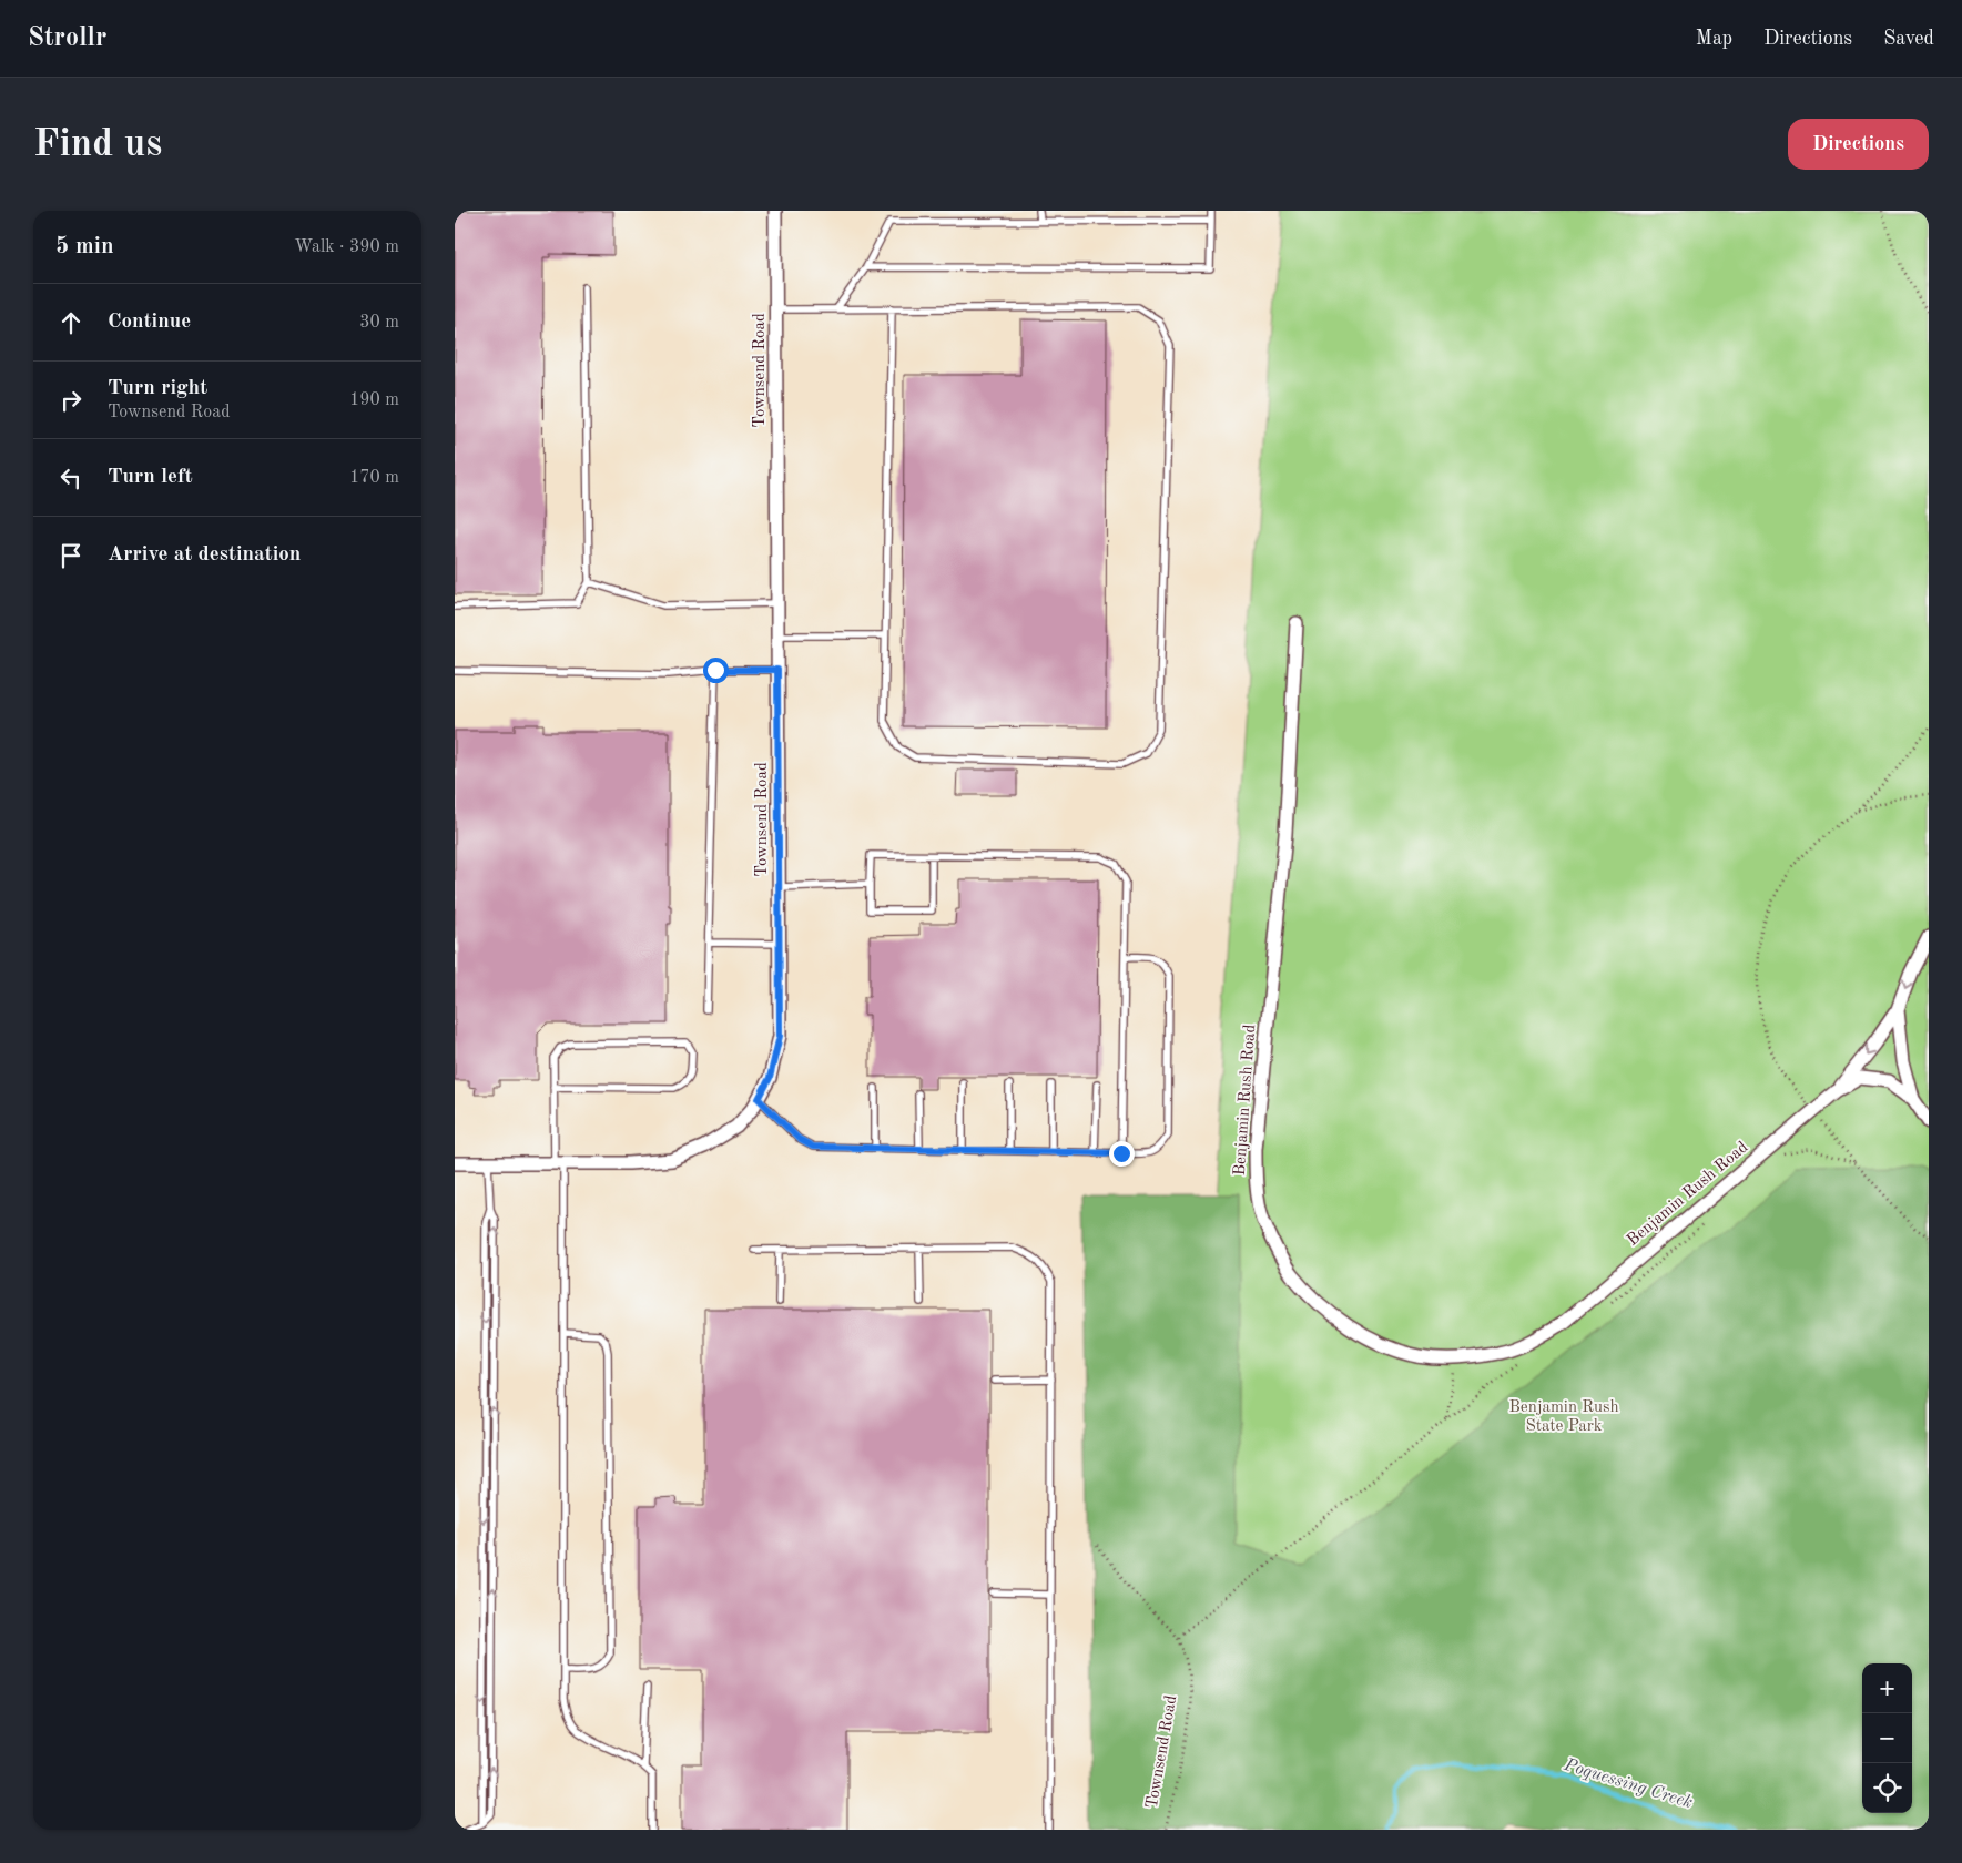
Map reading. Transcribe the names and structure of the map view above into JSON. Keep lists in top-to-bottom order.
{
  "streets": {
    "street": ["Townsend Road", "Benjamin Rush Road"]
  },
  "water": ["Poquessing Creek"],
  "parks": ["Benjamin Rush State Park"],
  "page": {
    "header": "Strollr",
    "nav": ["Map", "Directions", "Saved"],
    "buttons": "Directions",
    "title": "Find us",
    "heading": ["5 min", "Walk · 390 m"],
    "list": [
      ["Continue", "30 m"],
      ["Turn right", "Townsend Road", "190 m"],
      ["Turn left", "170 m"],
      "Arrive at destination"
    ],
    "map_buttons": ["+", "−"]
  }
}
